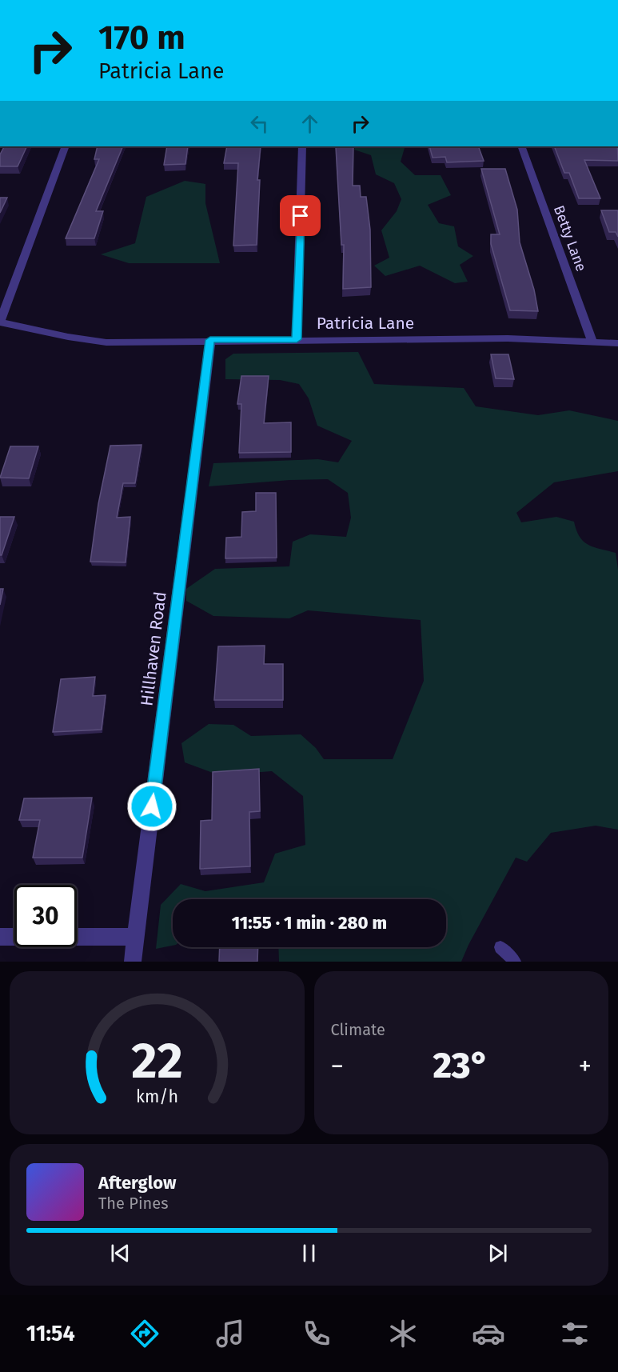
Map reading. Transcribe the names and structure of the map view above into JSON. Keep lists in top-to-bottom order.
{
  "streets": {
    "street": ["Betty Lane", "Patricia Lane", "Hillhaven Road"]
  },
  "crossings": [
    ["Betty Lane", "Patricia Lane"],
    ["Patricia Lane", "Hillhaven Road"]
  ],
  "page": {
    "turn": ["170 m", "Patricia Lane"],
    "limit": "30",
    "trip": "11:55 · 1 min · 280 m",
    "tile": "Climate",
    "heat": ["−", "23°", "+"],
    "song": ["Afterglow", "The Pines"],
    "tabs": "11:54",
    "gauge": ["22", "km/h"]
  }
}
